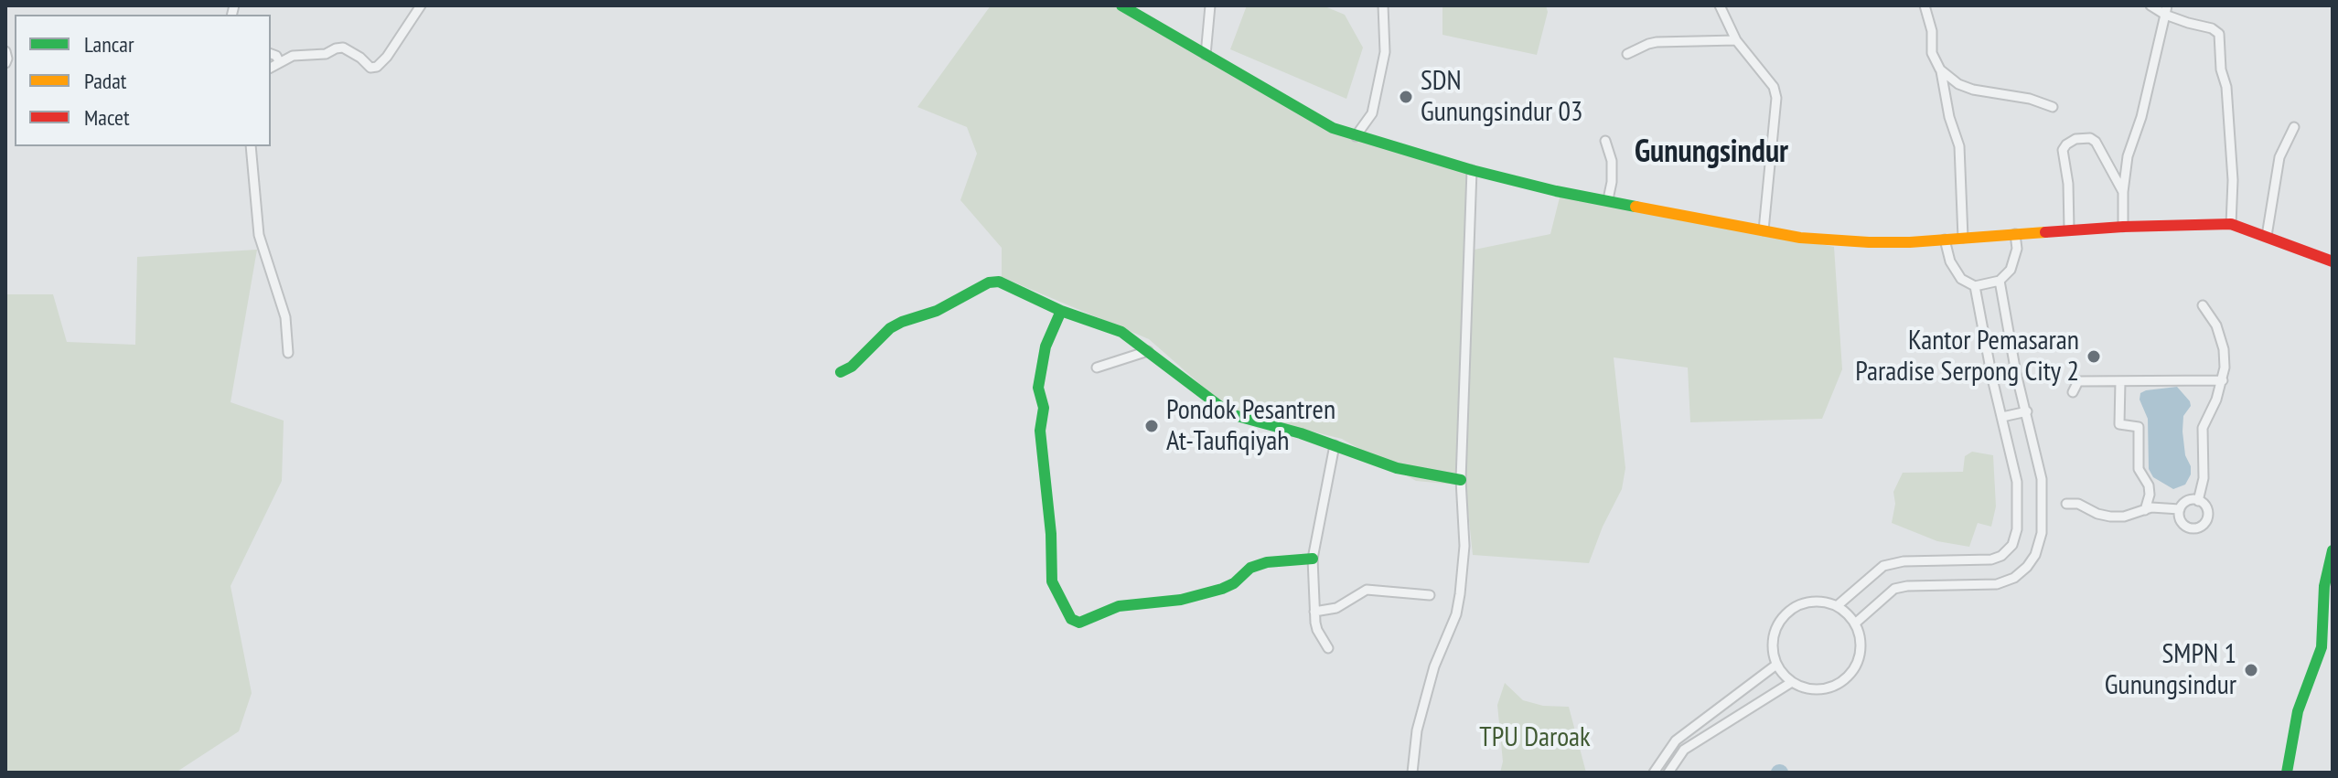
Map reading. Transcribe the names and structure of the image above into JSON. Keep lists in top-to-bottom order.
{
  "districts": ["Gunungsindur"],
  "parks": ["TPU Daroak"],
  "places": [
    "SDN Gunungsindur 03",
    "Kantor Pemasaran Paradise Serpong City 2",
    "Pondok Pesantren At-Taufiqiyah",
    "SMPN 1 Gunungsindur"
  ],
  "legend": ["Lancar", "Padat", "Macet"]
}
